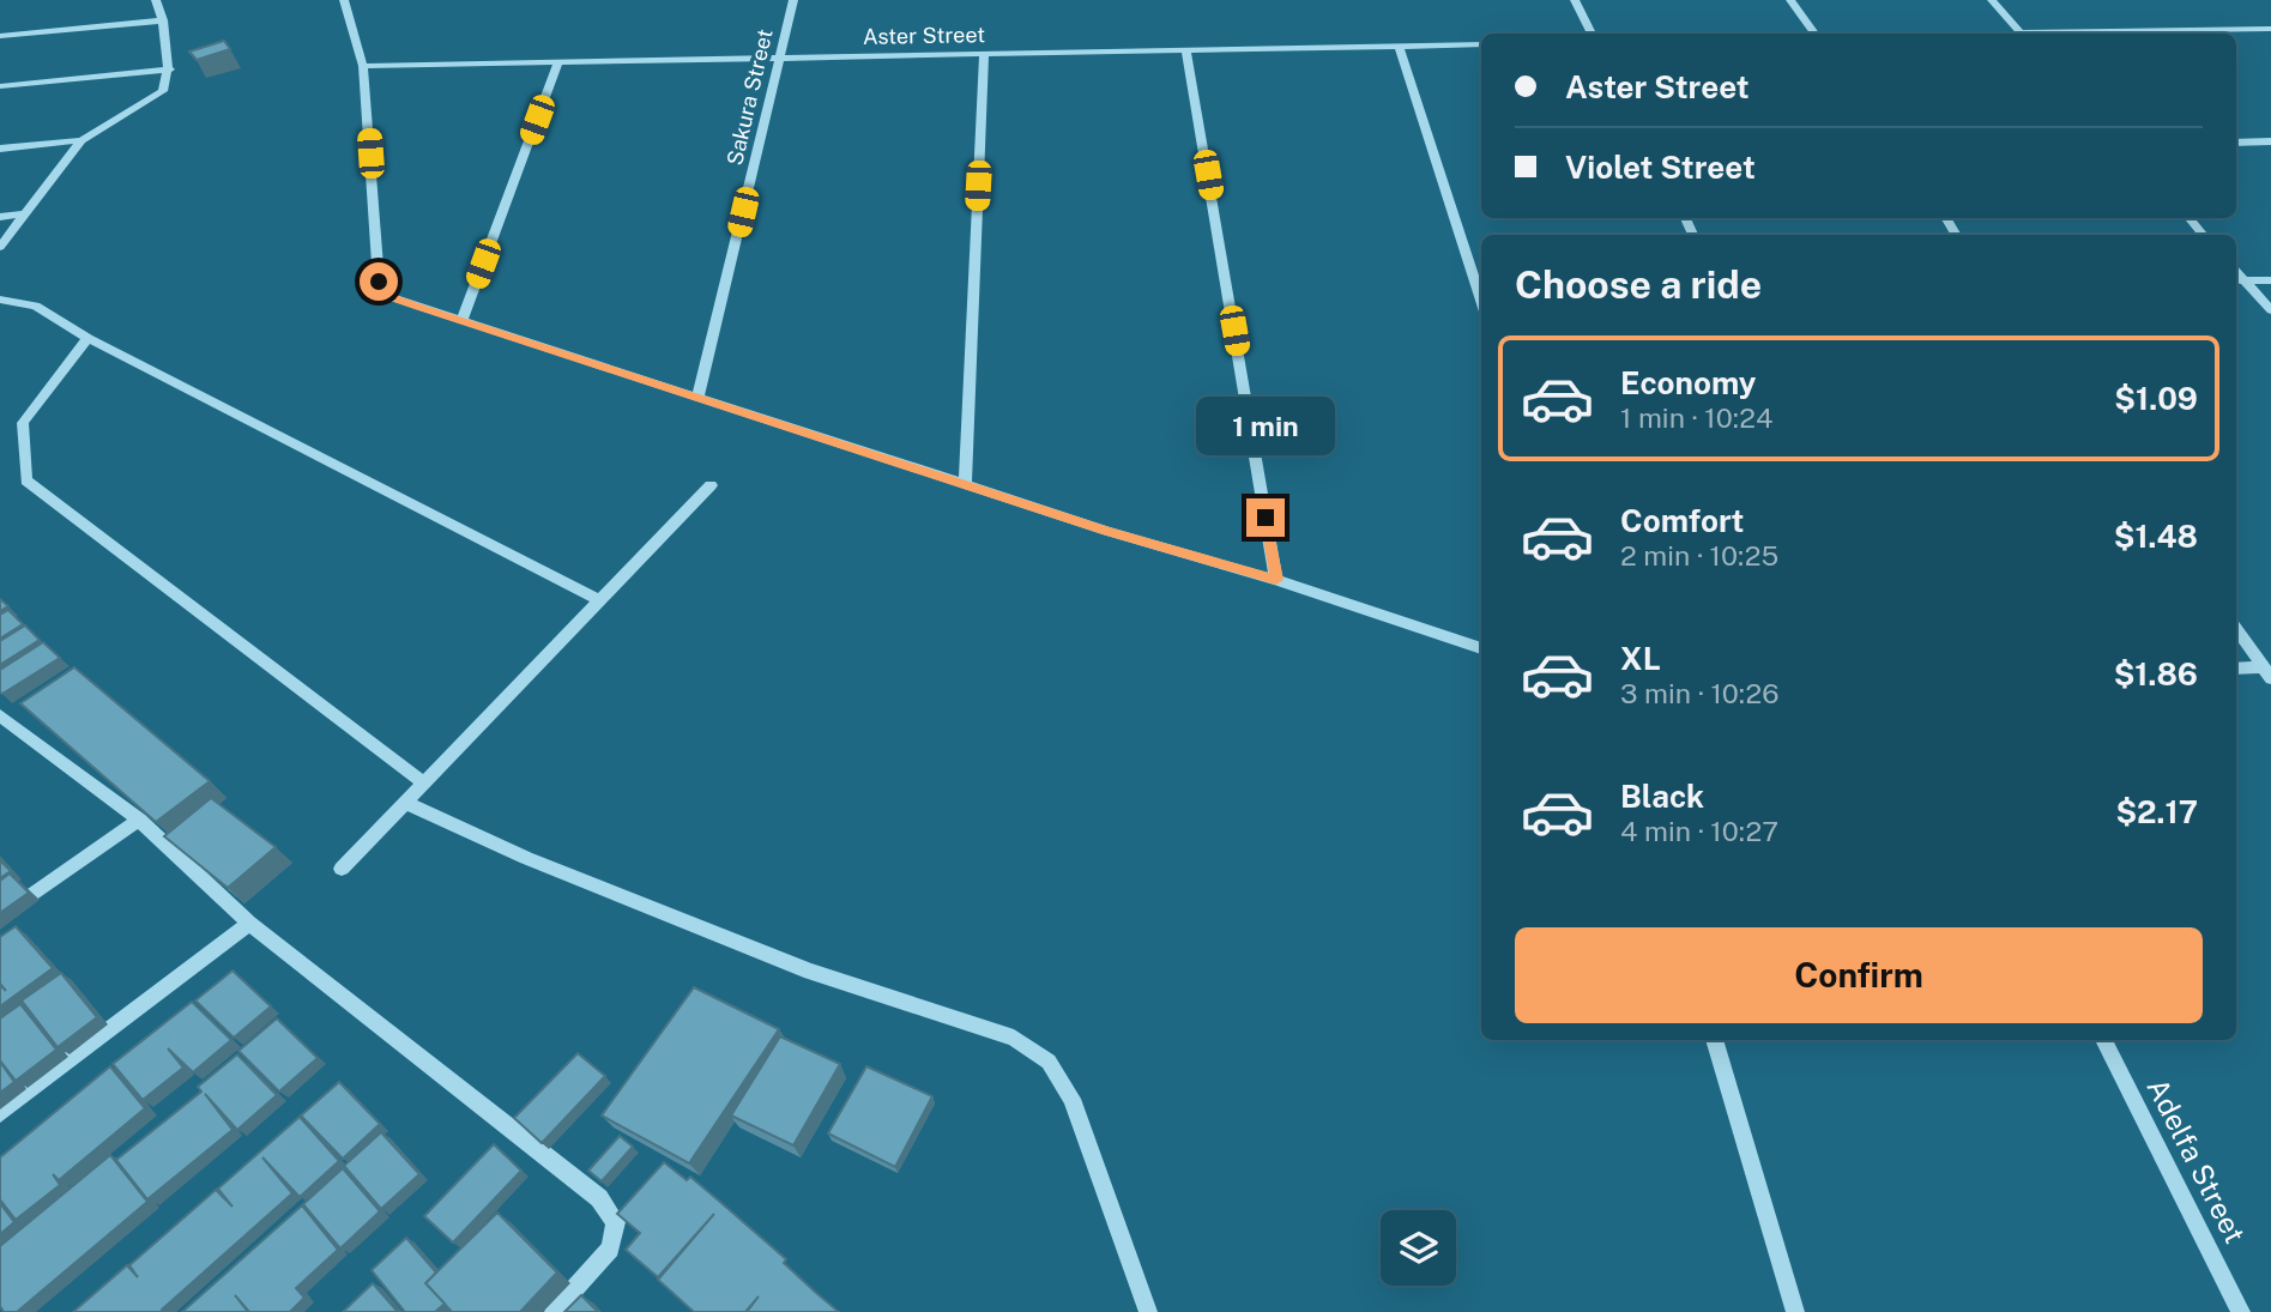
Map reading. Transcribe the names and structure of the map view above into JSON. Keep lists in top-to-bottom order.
{
  "streets": {
    "street": ["Aster Street", "Sakura Street", "Adelfa Street"]
  },
  "crossings": [
    ["Aster Street", "Sakura Street"]
  ],
  "page": {
    "banner": ["Aster Street", "Violet Street"],
    "heading": "Choose a ride",
    "list": [
      {
        "name": "Economy",
        "note": "1 min · 10:24",
        "value": "$1.09"
      },
      {
        "name": "Comfort",
        "note": "2 min · 10:25",
        "value": "$1.48"
      },
      {
        "name": "XL",
        "note": "3 min · 10:26",
        "value": "$1.86"
      },
      {
        "name": "Black",
        "note": "4 min · 10:27",
        "value": "$2.17"
      }
    ],
    "bubble": "1 min",
    "buttons": "Confirm"
  }
}
